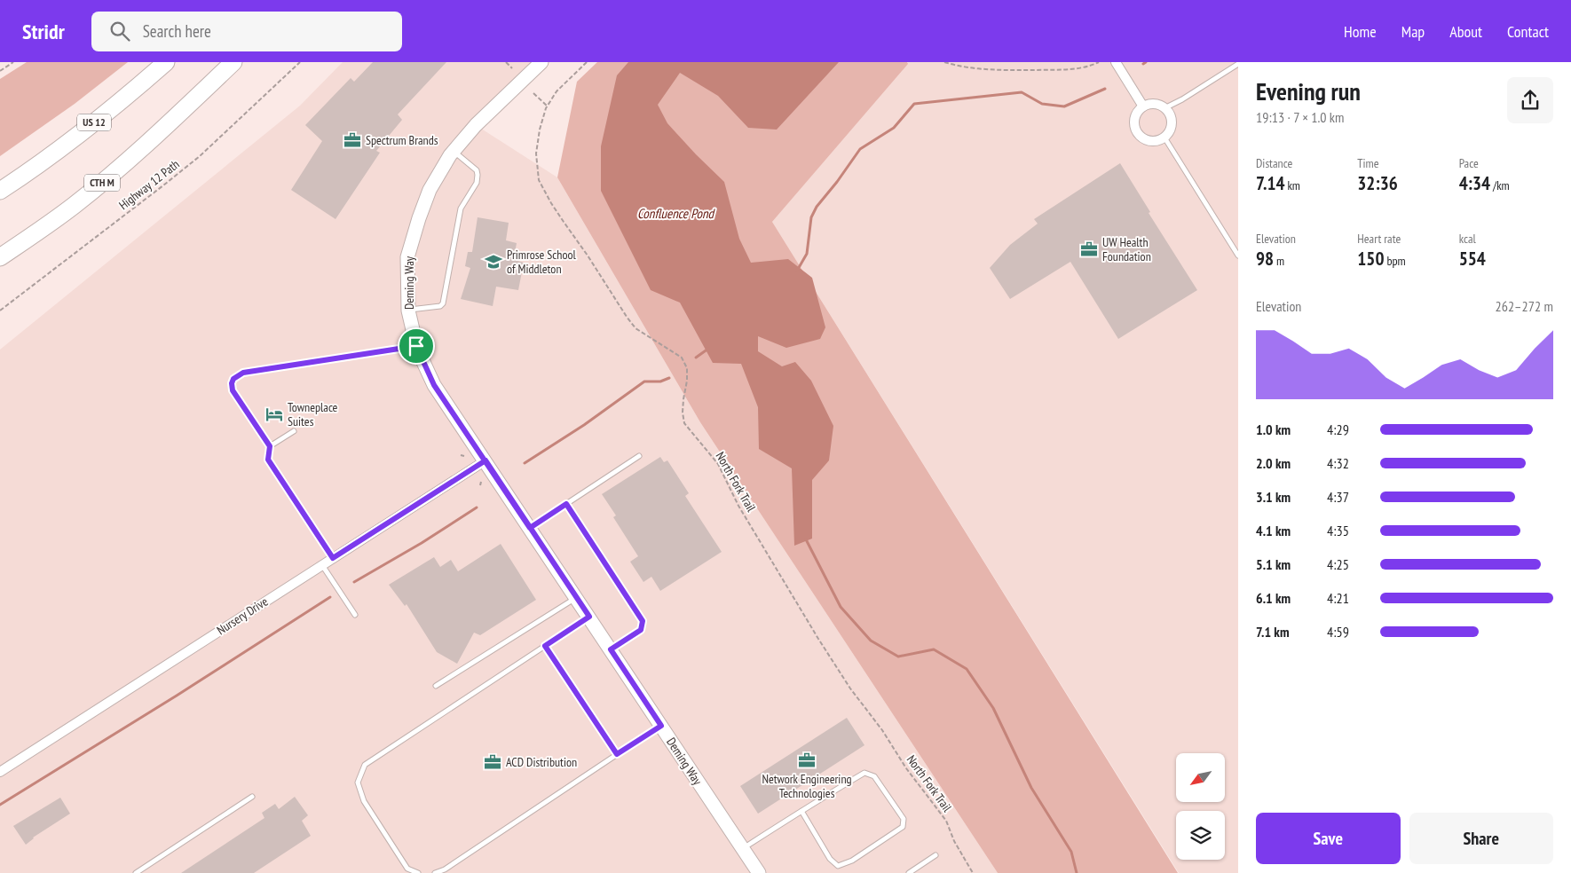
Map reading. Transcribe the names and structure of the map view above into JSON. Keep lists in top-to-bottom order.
{
  "streets": {
    "highway": ["US 12", "CTH M"],
    "street": ["Deming Way", "Nursery Drive"],
    "path": ["Highway 12 Path", "North Fork Trail"]
  },
  "crossings": [
    ["Deming Way", "Nursery Drive"]
  ],
  "water": ["Confluence Pond"],
  "places": {
    "office": [
      "Spectrum Brands",
      "UW Health Foundation",
      "Network Engineering Technologies",
      "ACD Distribution"
    ],
    "school or university": ["Primrose School of Middleton"],
    "hotel": ["Towneplace Suites"]
  },
  "north": "bottom left",
  "page": {
    "header": "Stridr",
    "search": "Search here",
    "nav": [
      "Home",
      "Map",
      "About",
      "Contact"
    ],
    "heading": ["Evening run", "19:13 · 7 × 1.0 km"],
    "stats": [
      ["Distance", "7.14 km"],
      ["Time", "32:36"],
      ["Pace", "4:34 /km"],
      ["Elevation", "98 m"],
      ["Heart rate", "150 bpm"],
      ["kcal", "554"]
    ],
    "chart": ["Elevation", "262–272 m"],
    "list": [
      {
        "name": "1.0 km",
        "note": "4:29"
      },
      {
        "name": "2.0 km",
        "note": "4:32"
      },
      {
        "name": "3.1 km",
        "note": "4:37"
      },
      {
        "name": "4.1 km",
        "note": "4:35"
      },
      {
        "name": "5.1 km",
        "note": "4:25"
      },
      {
        "name": "6.1 km",
        "note": "4:21"
      },
      {
        "name": "7.1 km",
        "note": "4:59"
      }
    ],
    "buttons": ["Save", "Share"]
  }
}
